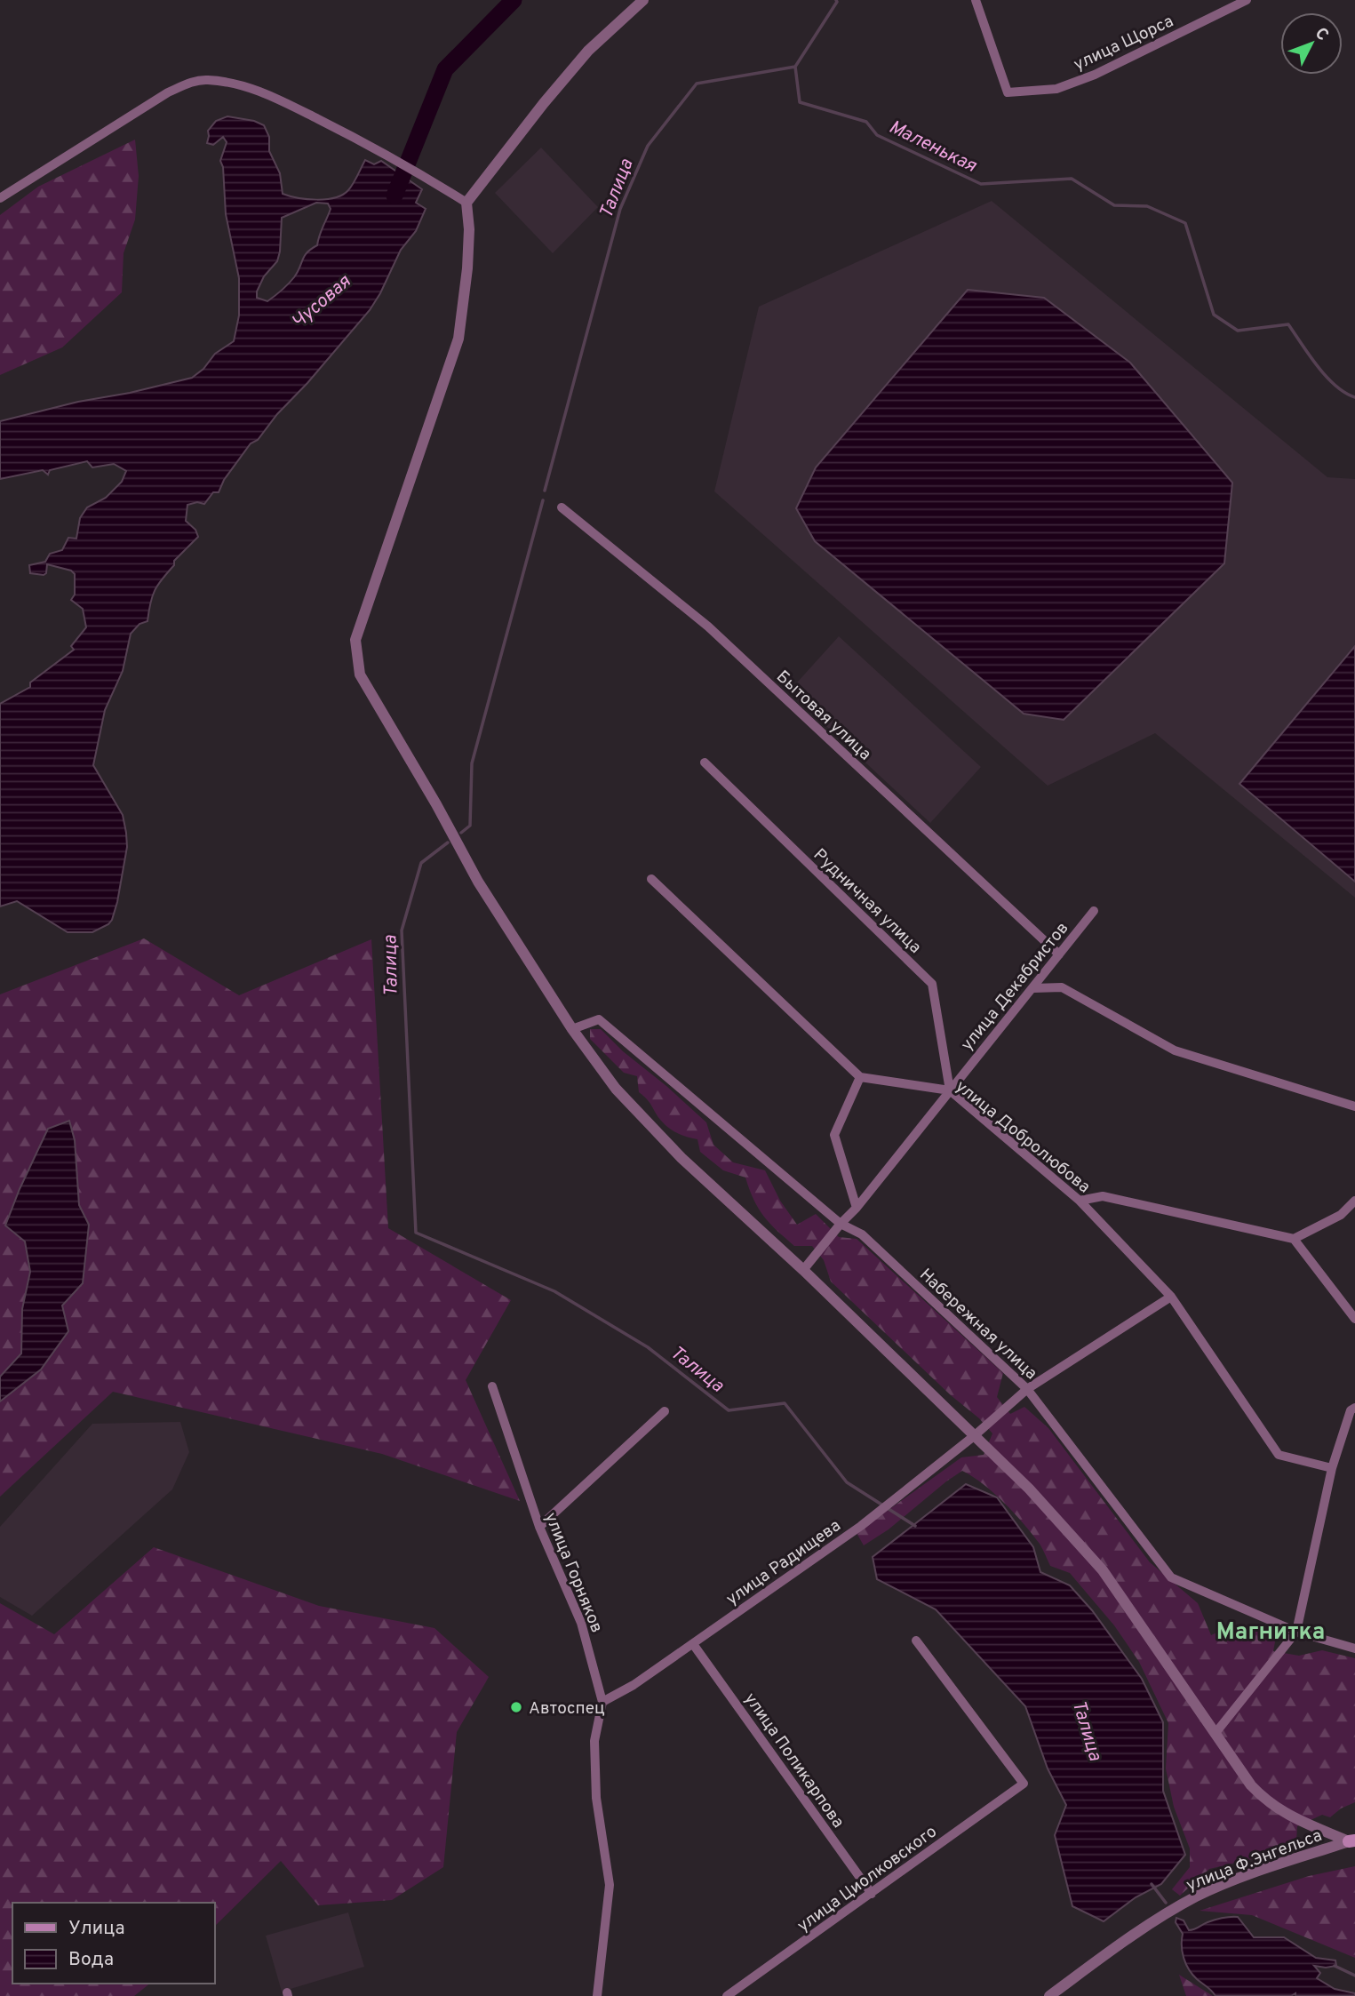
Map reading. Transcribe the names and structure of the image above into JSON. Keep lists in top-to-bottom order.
{
  "streets": {
    "street": [
      "улица Щорса",
      "Бытовая улица",
      "Рудничная улица",
      "улица Декабристов",
      "улица Добролюбова",
      "Набережная улица",
      "улица Радищева",
      "улица Горняков",
      "улица Поликарпова",
      "улица Ф.Энгельса",
      "улица Циолковского"
    ]
  },
  "crossings": [
    ["Бытовая улица", "улица Декабристов"],
    ["Рудничная улица", "улица Декабристов"],
    ["Рудничная улица", "улица Добролюбова"],
    ["улица Декабристов", "улица Добролюбова"],
    ["улица Декабристов", "Набережная улица"],
    ["улица Добролюбова", "улица Радищева"],
    ["Набережная улица", "улица Радищева"],
    ["улица Радищева", "улица Горняков"],
    ["улица Радищева", "улица Поликарпова"],
    ["улица Поликарпова", "улица Циолковского"]
  ],
  "districts": ["Магнитка"],
  "water": ["Маленькая", "Талица", "Чусовая"],
  "places": ["Автоспец"],
  "legend": ["Улица", "Вода"],
  "north": "top right"
}
